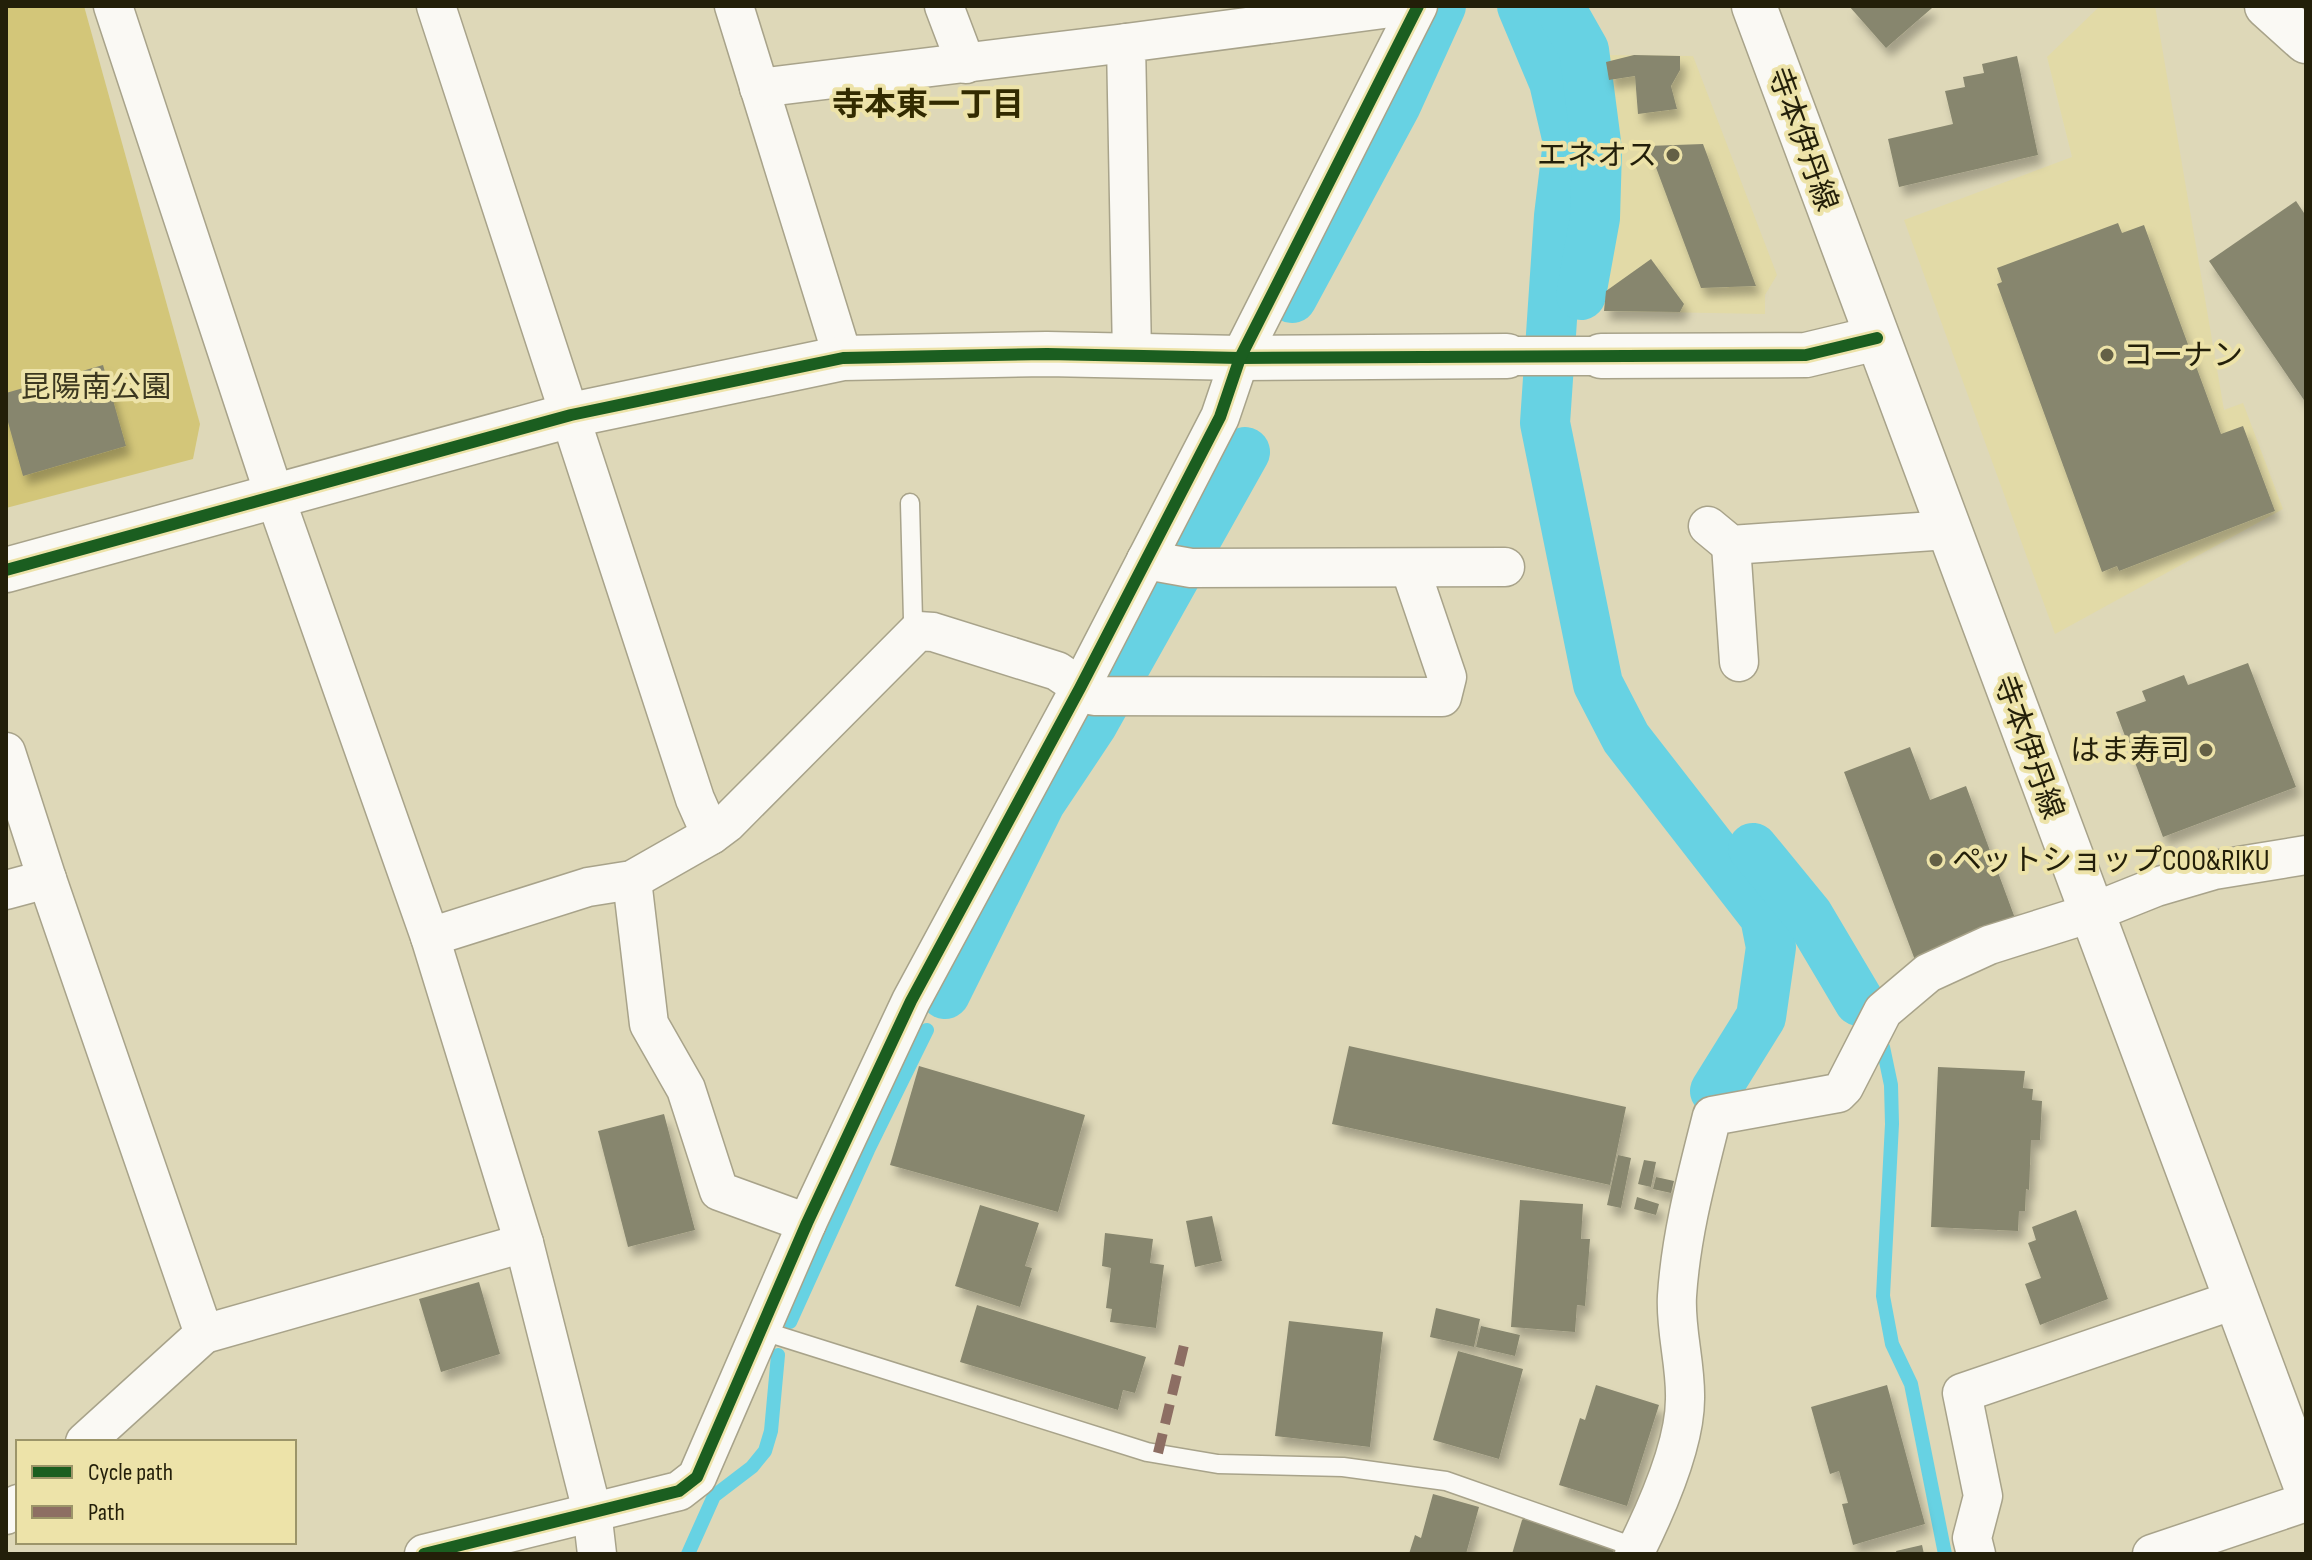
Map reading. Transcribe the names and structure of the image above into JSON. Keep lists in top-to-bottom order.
{
  "streets": {
    "main road": ["寺本伊丹線"]
  },
  "districts": ["寺本東一丁目"],
  "parks": ["昆陽南公園"],
  "places": [
    "エネオス",
    "コーナン",
    "はま寿司",
    "ペットショップCOO&RIKU"
  ],
  "legend": ["Cycle path", "Path"]
}
